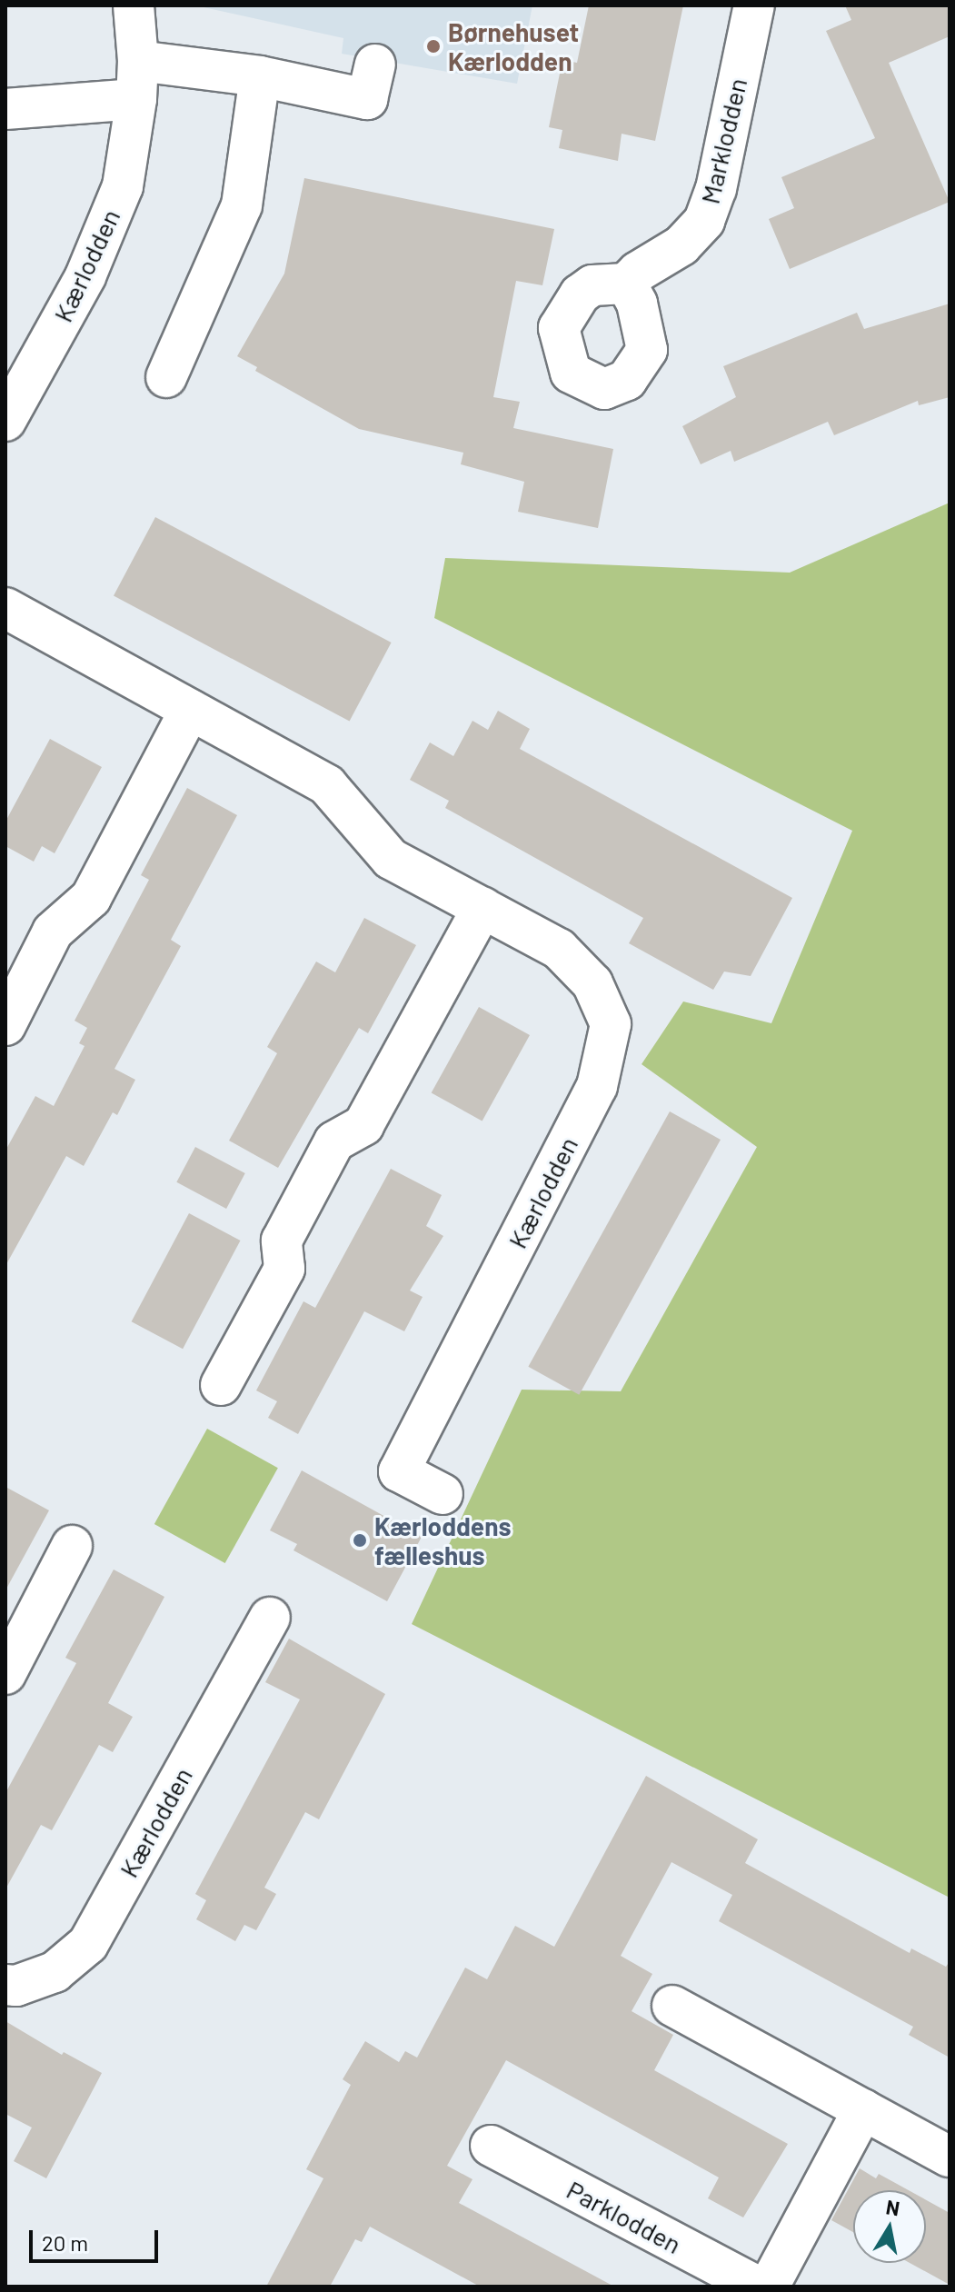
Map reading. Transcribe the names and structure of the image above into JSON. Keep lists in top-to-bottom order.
{
  "streets": {
    "street": ["Marklodden", "Kærlodden", "Parklodden"]
  },
  "places": ["Børnehuset Kærlodden", "Kærloddens fælleshus"],
  "scale_bar": "20 m",
  "north": "top"
}
